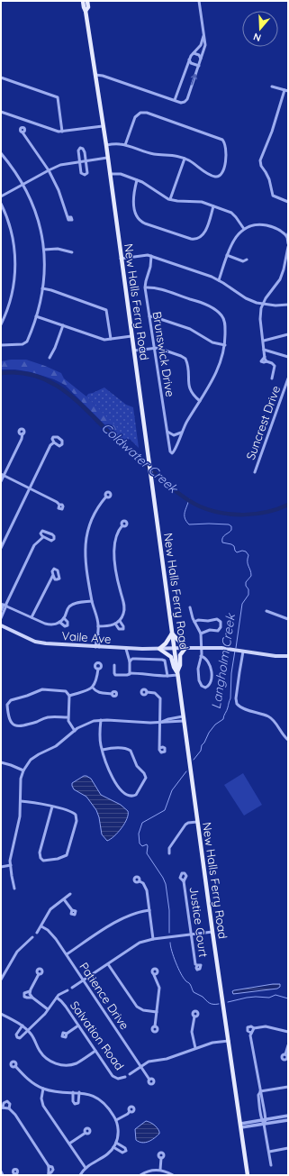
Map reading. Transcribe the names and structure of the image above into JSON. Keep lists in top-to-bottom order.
{
  "streets": {
    "main road": ["New Halls Ferry Road", "Vaile Ave"],
    "street": [
      "Brunswick Drive",
      "Suncrest Drive",
      "Justice Court",
      "Patience Drive",
      "Salvation Road"
    ]
  },
  "crossings": [
    ["New Halls Ferry Road", "Vaile Ave"],
    ["New Halls Ferry Road", "Salvation Road"],
    ["Patience Drive", "Salvation Road"]
  ],
  "water": ["Coldwater Creek", "Langholm Creek"],
  "north": "bottom"
}
